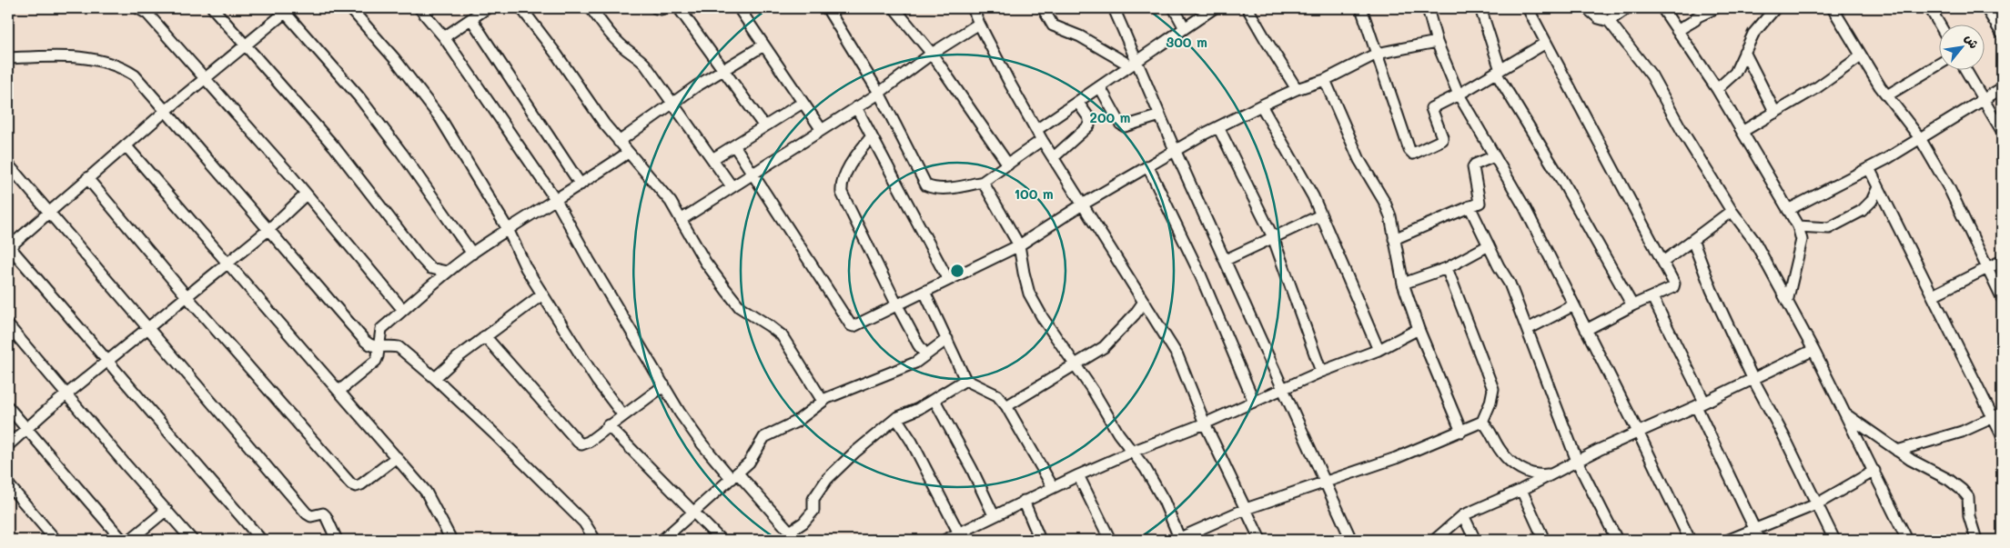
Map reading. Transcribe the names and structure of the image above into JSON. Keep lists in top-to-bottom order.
{
  "north": "top right",
  "rings": ["300 m", "200 m", "100 m"]
}
